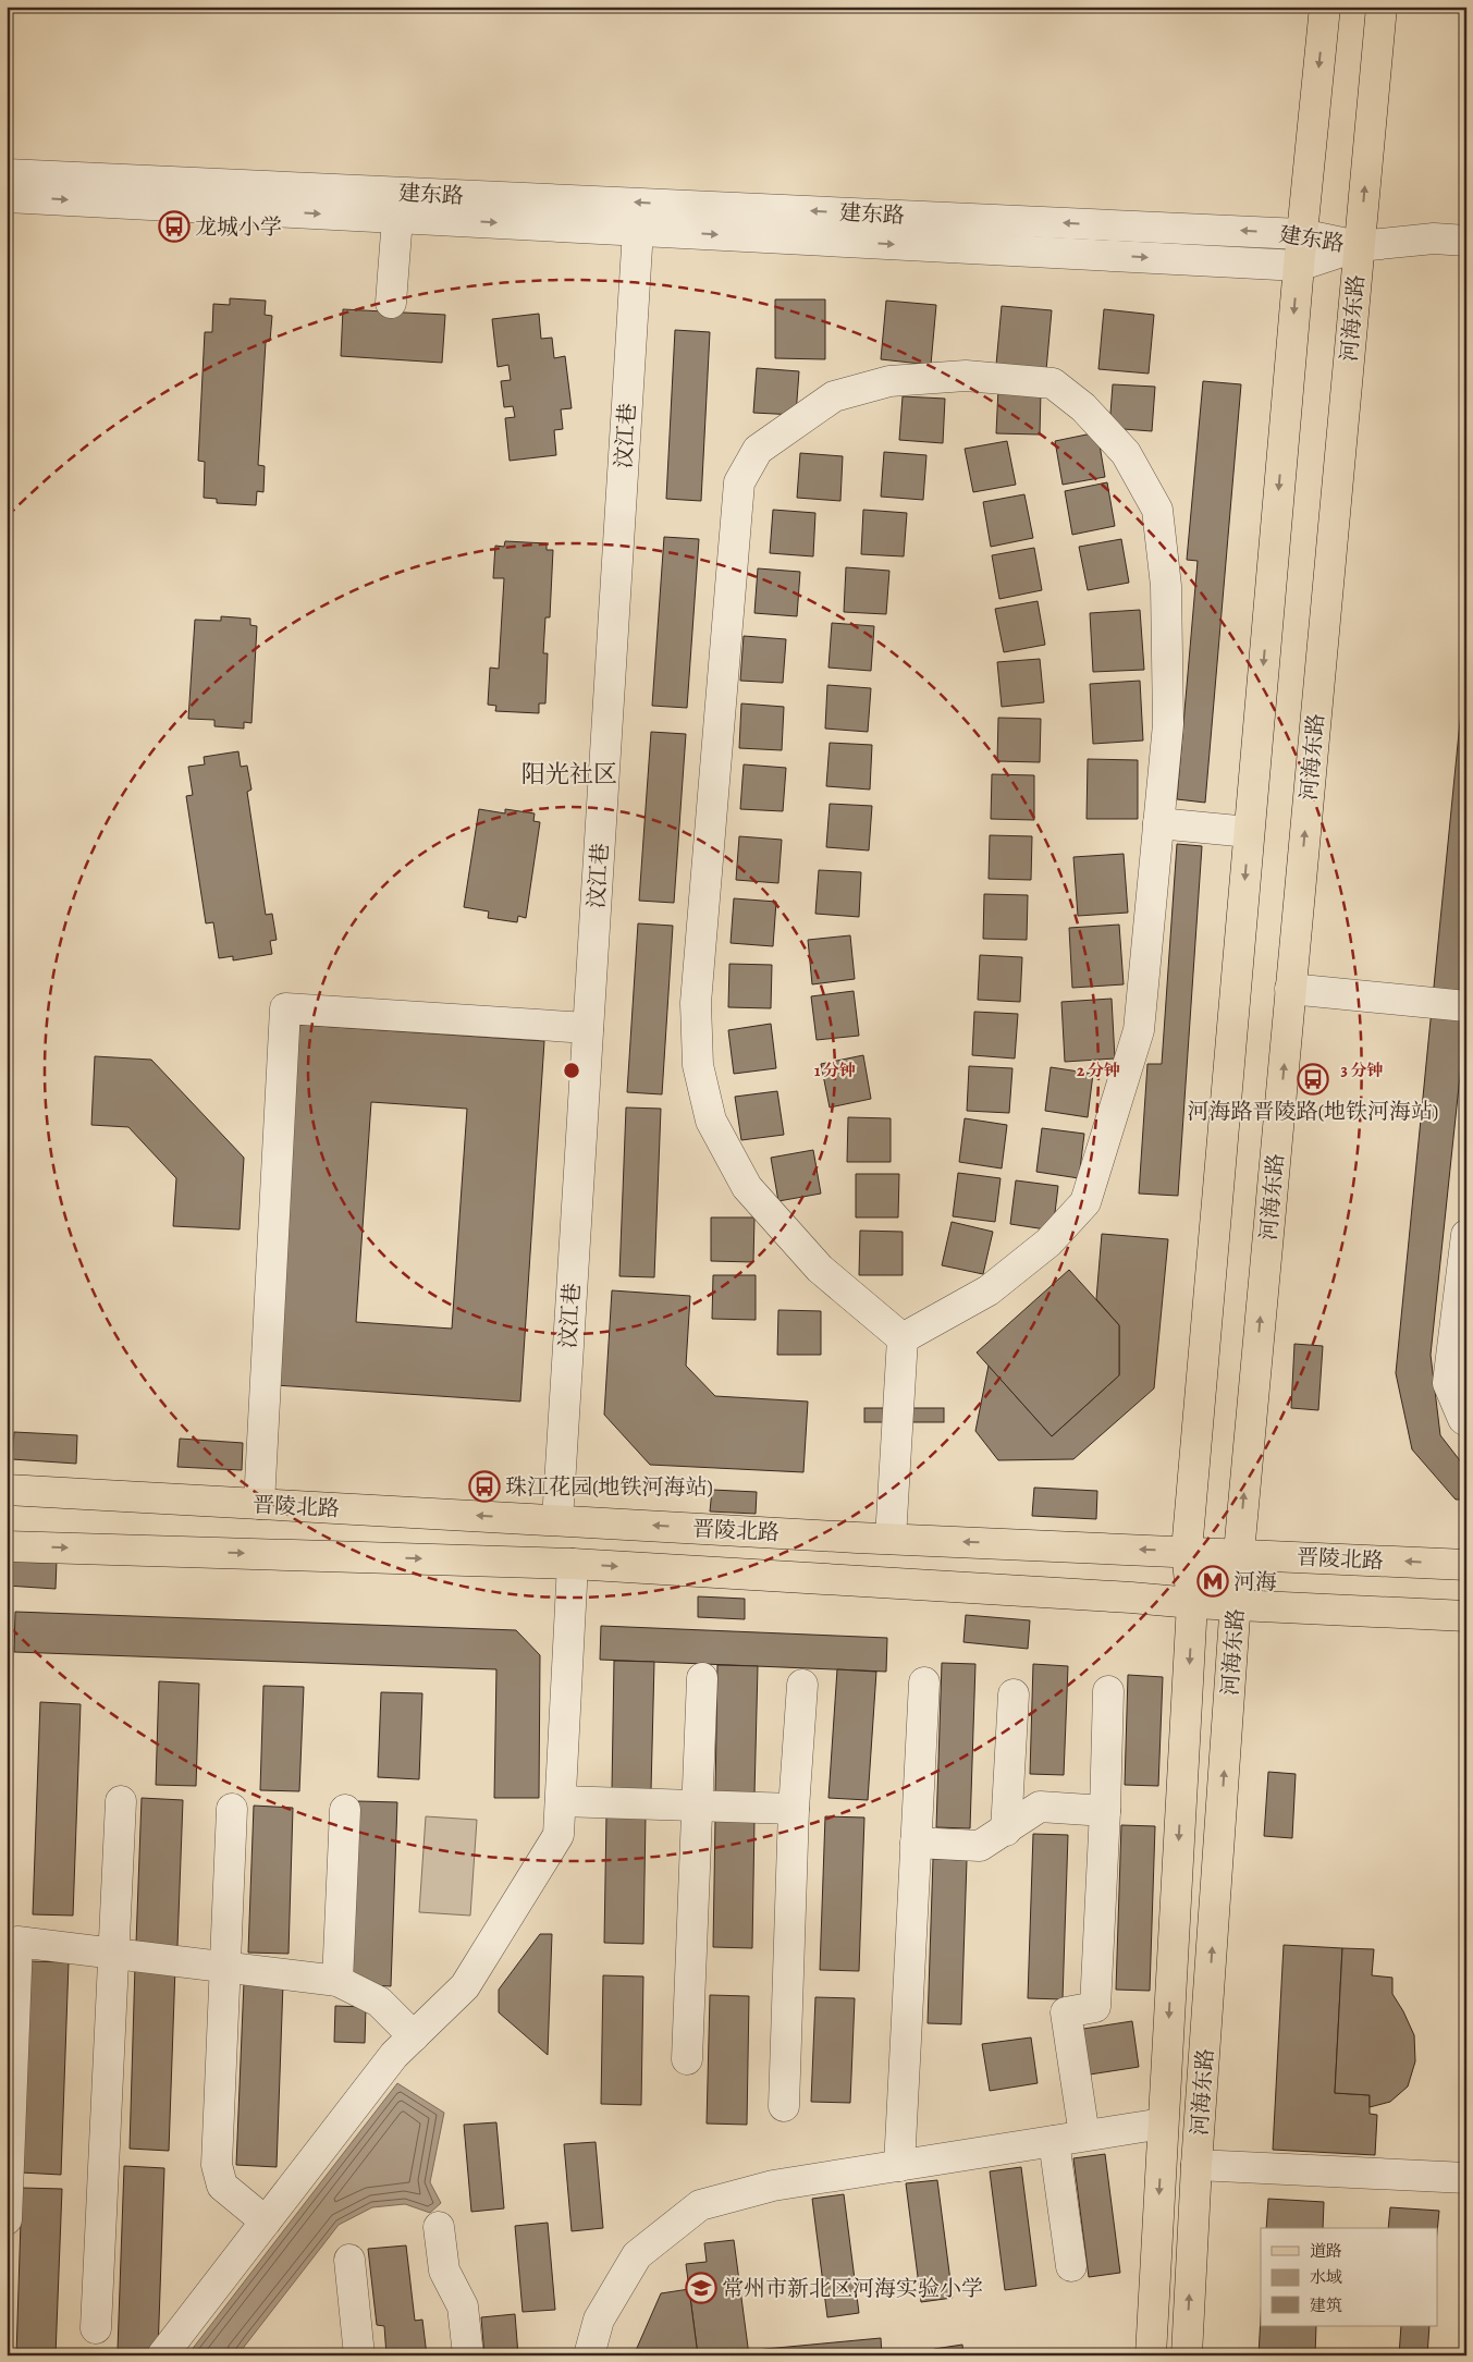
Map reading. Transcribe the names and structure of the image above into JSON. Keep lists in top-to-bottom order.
{
  "streets": {
    "main road": ["河海东路", "晋陵北路"],
    "street": ["建东路", "汶江巷"]
  },
  "crossings": [
    ["建东路", "河海东路"],
    ["建东路", "汶江巷"],
    ["河海东路", "晋陵北路"],
    ["汶江巷", "晋陵北路"]
  ],
  "districts": ["阳光社区"],
  "places": {
    "bus stop": ["龙城小学", "河海路晋陵路(地铁河海站)", "珠江花园(地铁河海站)"],
    "metro station": ["河海"],
    "school or university": ["常州市新北区河海实验小学"]
  },
  "legend": ["道路", "水域", "建筑"],
  "rings": ["1 分钟", "2 分钟", "3 分钟"]
}
